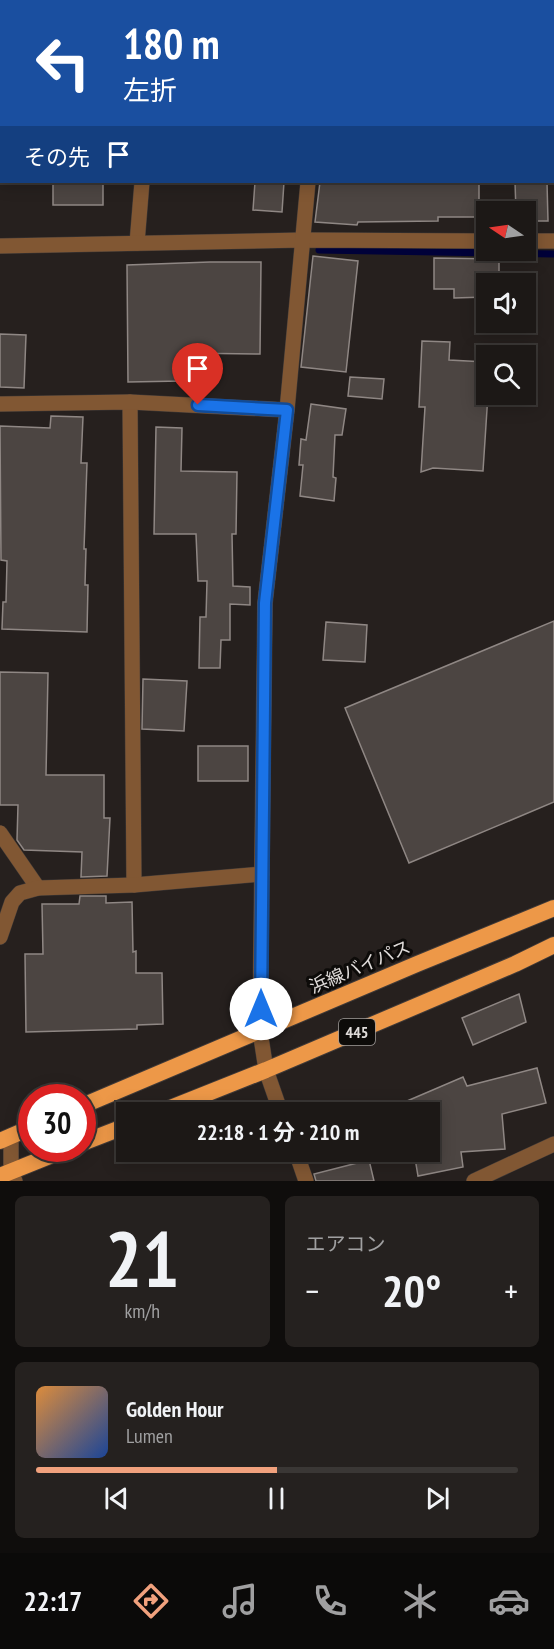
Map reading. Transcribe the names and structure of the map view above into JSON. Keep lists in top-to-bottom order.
{
  "streets": {
    "highway": ["浜線バイパス", "445"]
  },
  "north": "left",
  "page": {
    "turn": ["180 m", "左折"],
    "then": "その先",
    "limit": "30",
    "trip": "22:18 · 1 分 · 210 m",
    "tile": [
      ["21", "km/h"],
      "エアコン"
    ],
    "heat": ["−", "20°", "+"],
    "song": ["Golden Hour", "Lumen"],
    "tabs": "22:17"
  }
}
